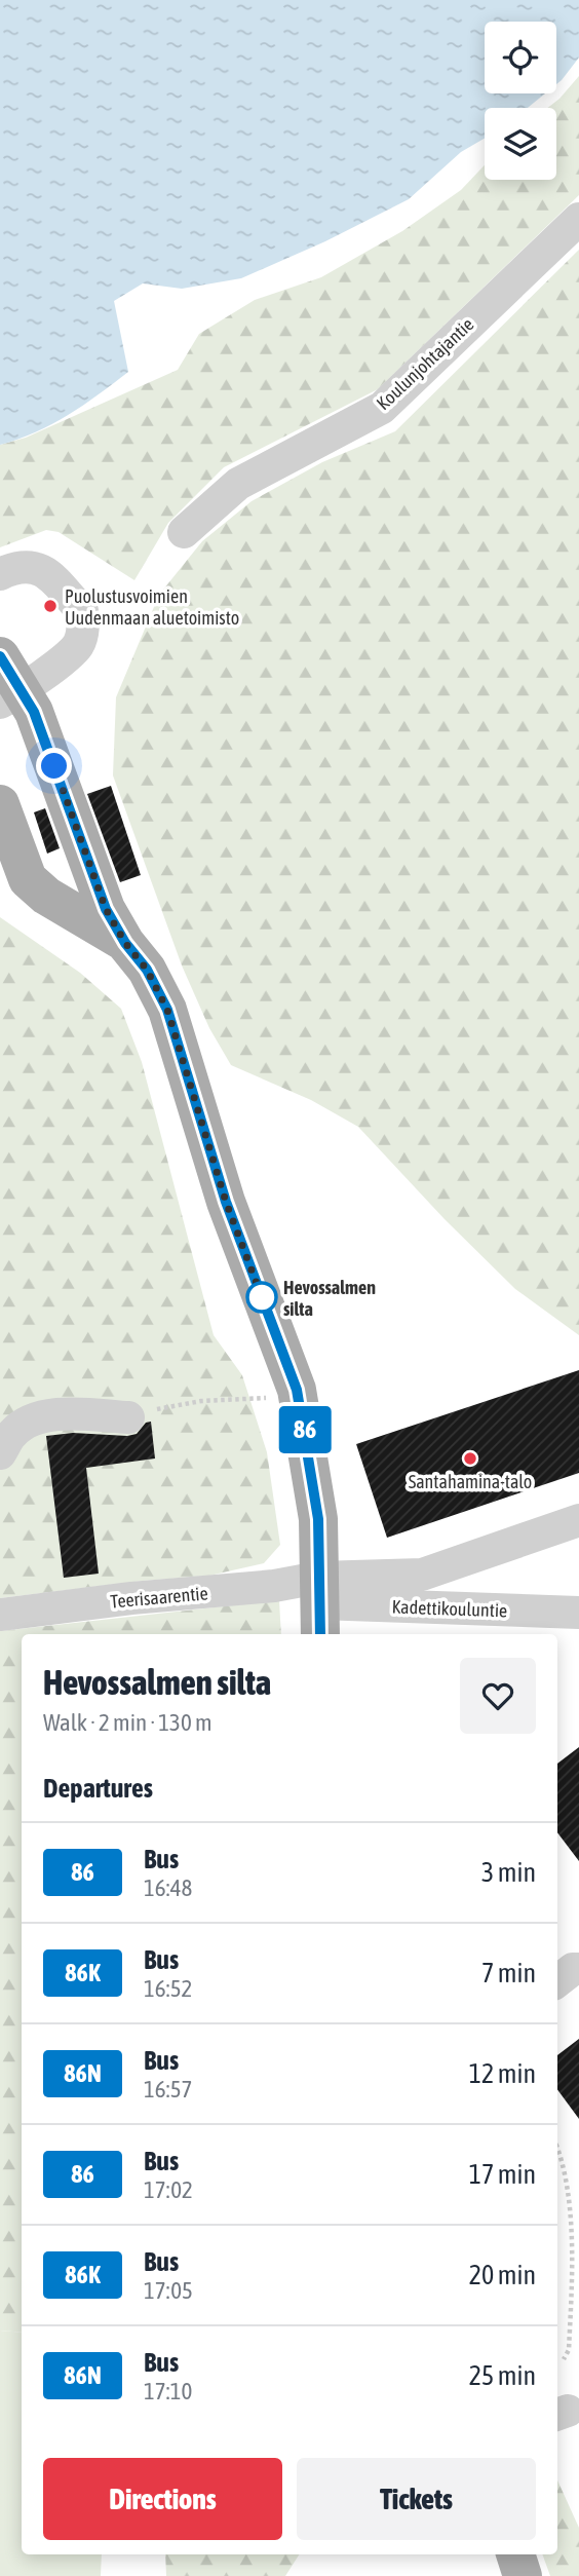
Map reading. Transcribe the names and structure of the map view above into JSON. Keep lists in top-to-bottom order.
{
  "streets": {
    "street": ["Koulunjohtajantie", "Teerisaarentie", "Kadettikouluntie"]
  },
  "crossings": [
    ["Teerisaarentie", "Kadettikouluntie"]
  ],
  "places": ["Puolustusvoimien Uudenmaan aluetoimisto", "Hevossalmen silta", "Santahamina-talo"],
  "lines": ["bus line 86"],
  "page": {
    "on_map": "86",
    "heading": [
      ["Hevossalmen silta", "Walk · 2 min · 130 m"],
      "Departures"
    ],
    "list": [
      {
        "mark": "86",
        "name": "Bus",
        "note": "16:48",
        "value": "3 min"
      },
      {
        "mark": "86K",
        "name": "Bus",
        "note": "16:52",
        "value": "7 min"
      },
      {
        "mark": "86N",
        "name": "Bus",
        "note": "16:57",
        "value": "12 min"
      },
      {
        "mark": "86",
        "name": "Bus",
        "note": "17:02",
        "value": "17 min"
      },
      {
        "mark": "86K",
        "name": "Bus",
        "note": "17:05",
        "value": "20 min"
      },
      {
        "mark": "86N",
        "name": "Bus",
        "note": "17:10",
        "value": "25 min"
      }
    ],
    "buttons": ["Directions", "Tickets"]
  }
}
